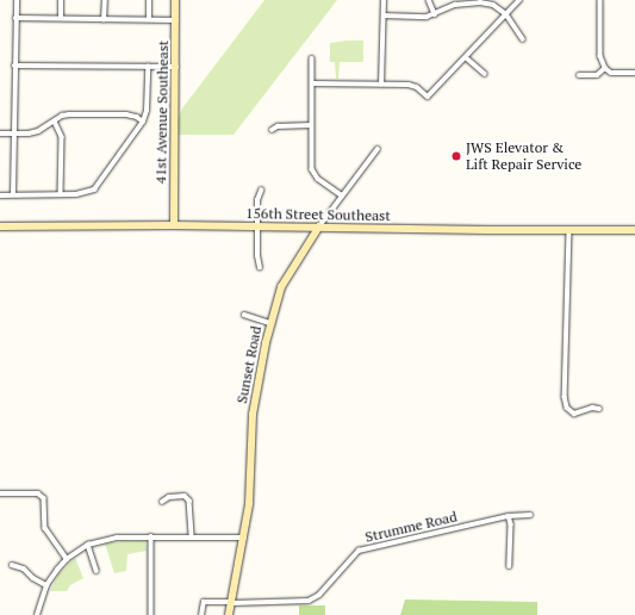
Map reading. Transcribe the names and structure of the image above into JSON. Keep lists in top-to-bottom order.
{
  "streets": {
    "street": [
      "41st Avenue Southeast",
      "156th Street Southeast",
      "Sunset Road",
      "Strumme Road"
    ]
  },
  "crossings": [
    ["41st Avenue Southeast", "156th Street Southeast"],
    ["156th Street Southeast", "Sunset Road"],
    ["Sunset Road", "Strumme Road"]
  ],
  "places": ["JWS Elevator & Lift Repair Service"]
}
